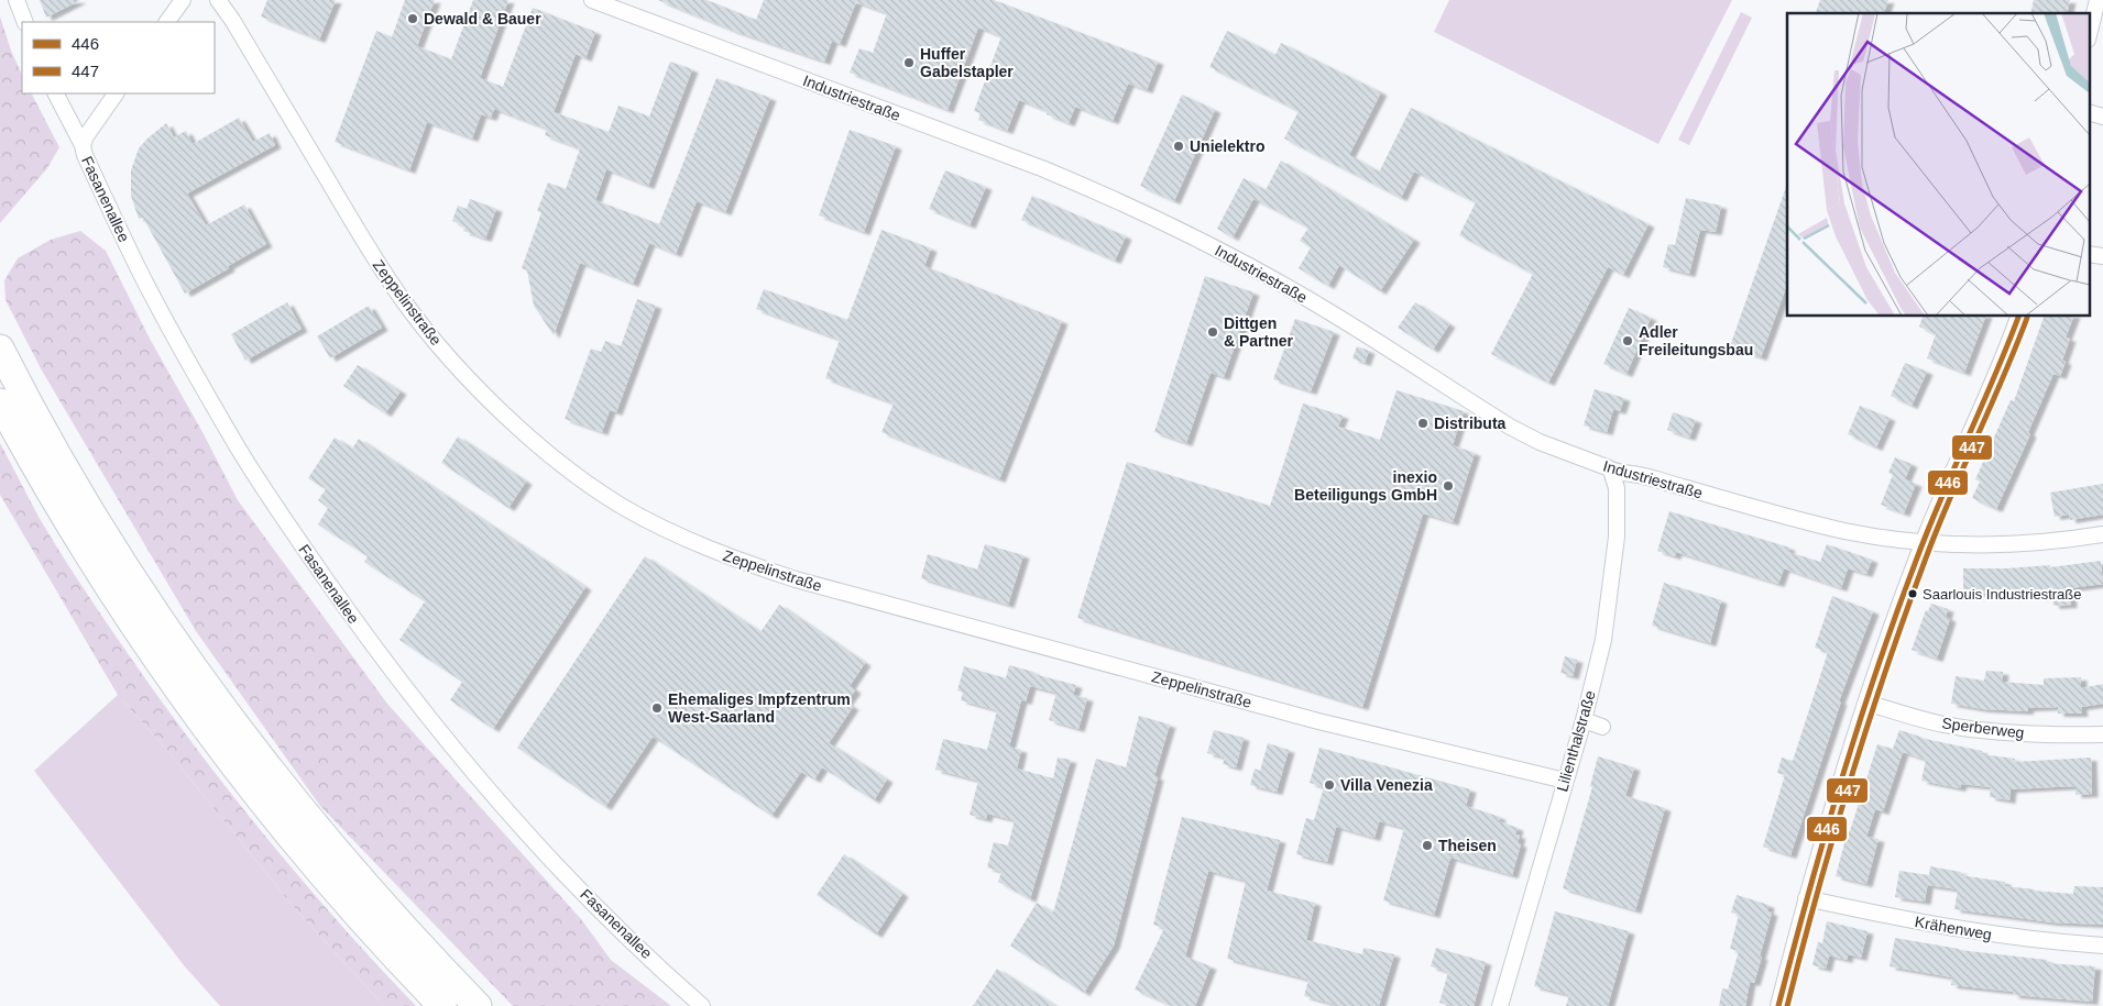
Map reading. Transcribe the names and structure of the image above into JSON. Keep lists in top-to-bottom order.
{
  "streets": {
    "street": [
      "Industriestraße",
      "Fasanenallee",
      "Zeppelinstraße",
      "Sperberweg",
      "Lilienthalstraße",
      "Krähenweg"
    ]
  },
  "crossings": [
    ["Industriestraße", "Lilienthalstraße"],
    ["Zeppelinstraße", "Lilienthalstraße"]
  ],
  "places": [
    "Dewald & Bauer",
    "Huffer Gabelstapler",
    "Unielektro",
    "Dittgen & Partner",
    "Adler Freileitungsbau",
    "Distributa",
    "inexio Beteiligungs GmbH",
    "Saarlouis Industriestraße",
    "Ehemaliges Impfzentrum West-Saarland",
    "Villa Venezia",
    "Theisen"
  ],
  "lines": ["transit line 446", "transit line 447"],
  "legend": ["446", "447"]
}
